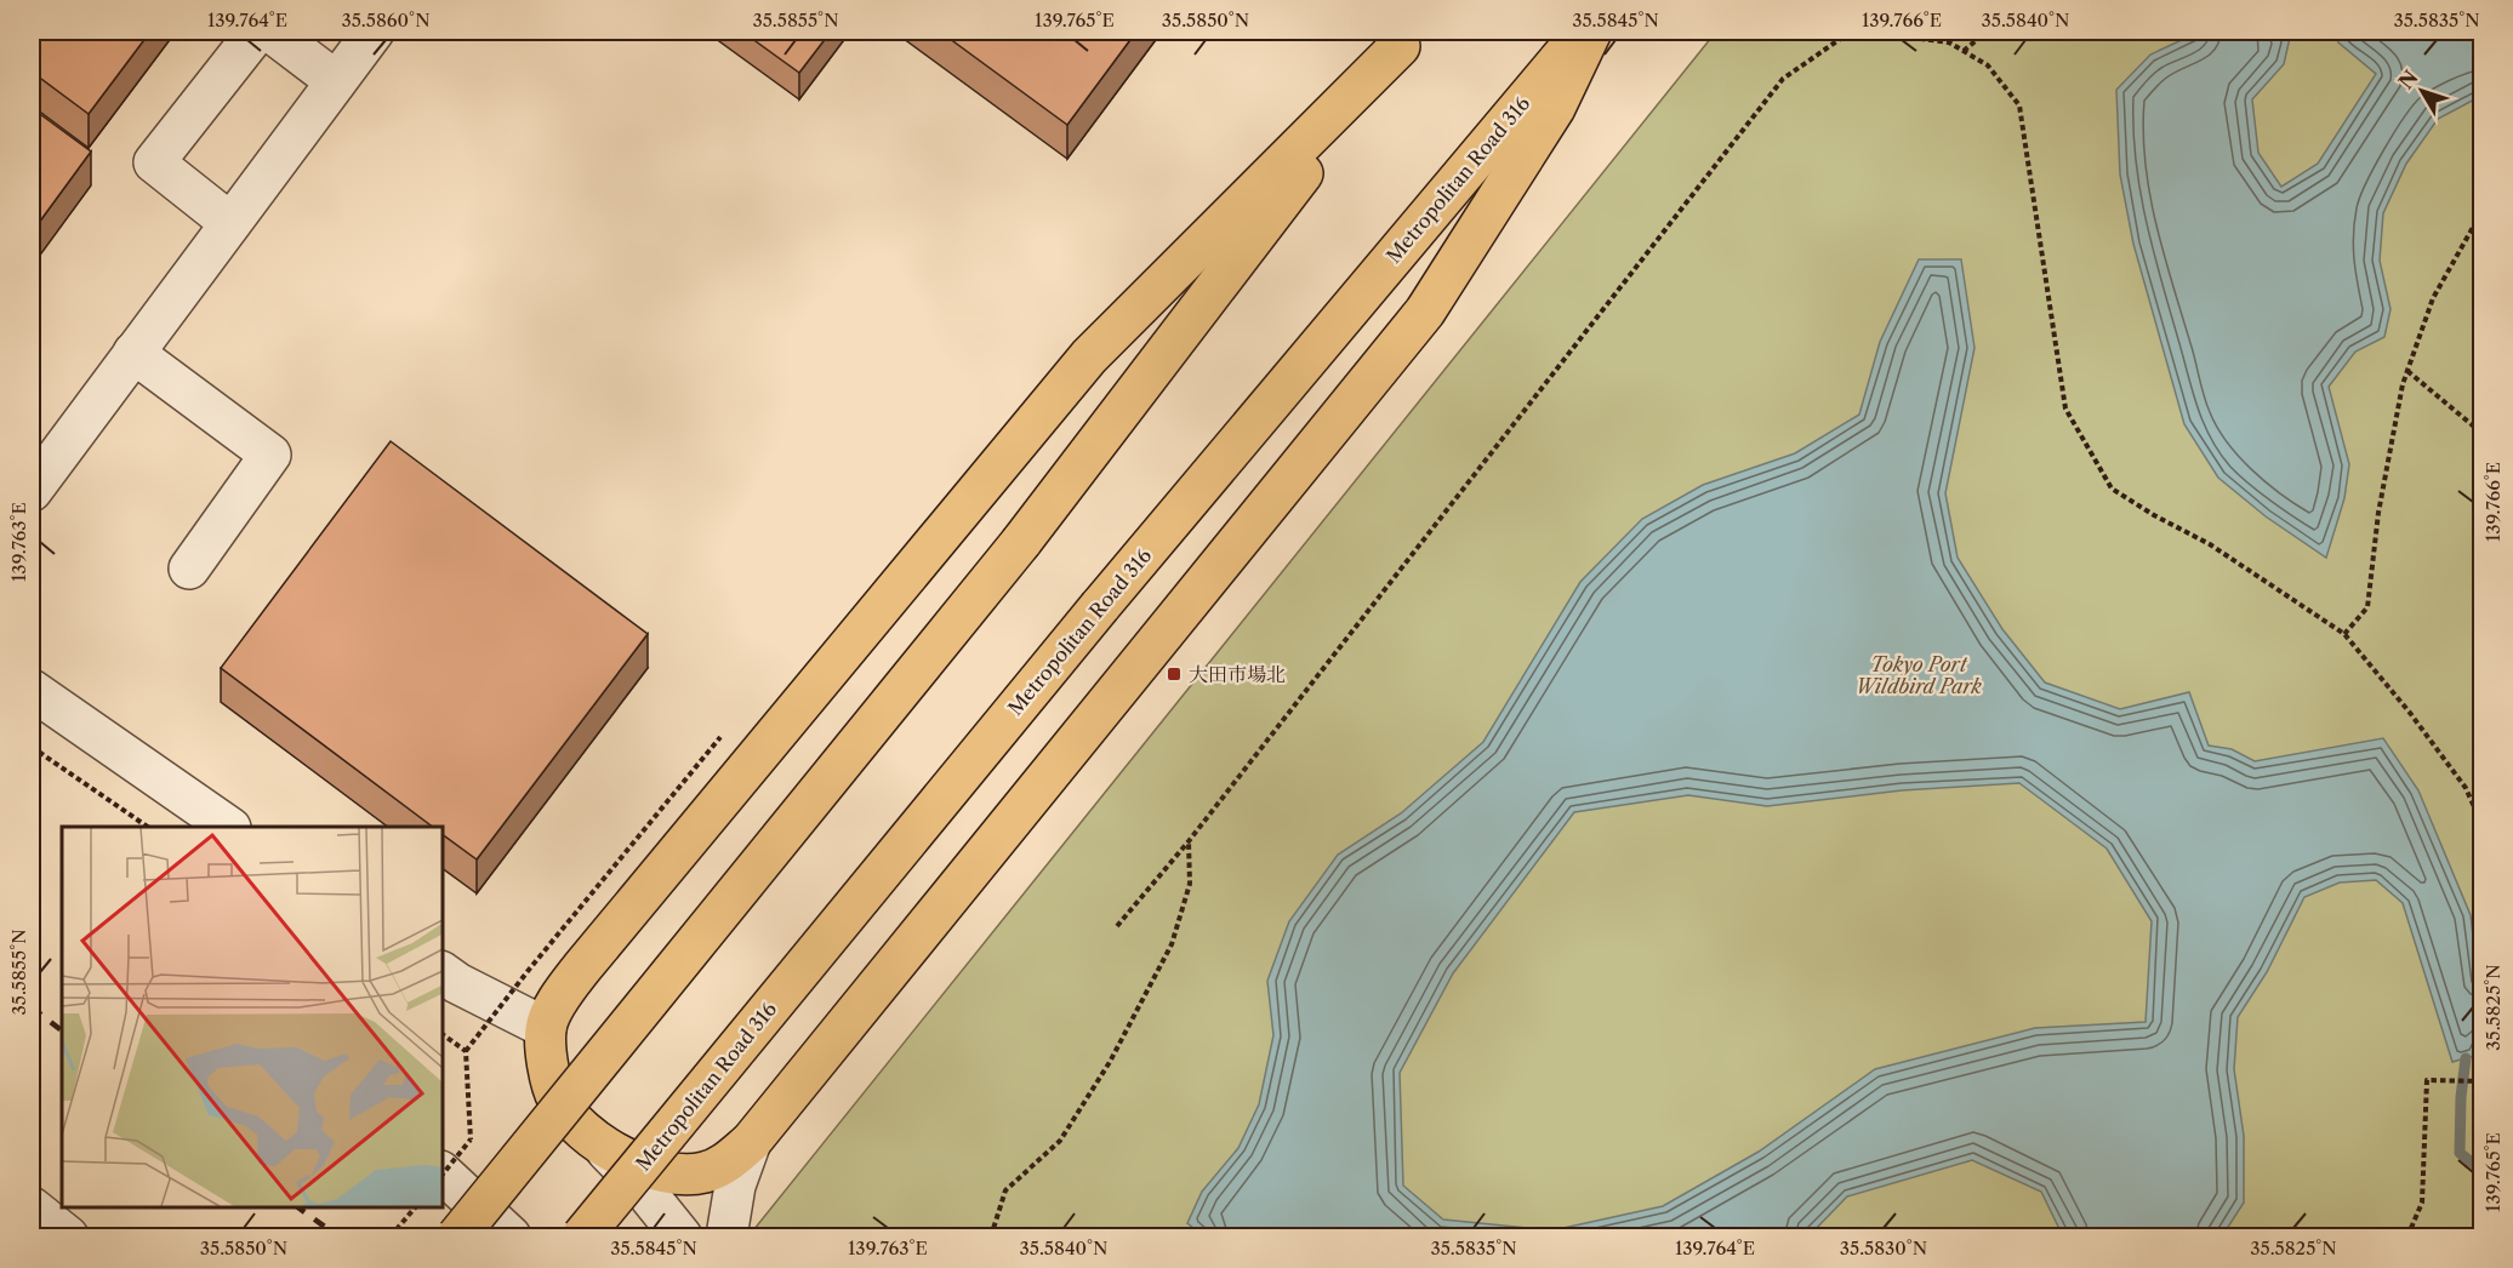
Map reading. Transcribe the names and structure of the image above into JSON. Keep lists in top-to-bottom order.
{
  "streets": {
    "main road": ["Metropolitan Road 316"]
  },
  "parks": ["Tokyo Port Wildbird Park"],
  "places": {
    "transit": ["大田市場北"]
  },
  "north": "top left",
  "coordinates": [
    "139.764°E",
    "35.5860°N",
    "35.5855°N",
    "139.765°E",
    "35.5850°N",
    "35.5845°N",
    "139.766°E",
    "35.5840°N",
    "35.5835°N",
    "139.763°E",
    "35.5825°N",
    "35.5830°N"
  ]
}
